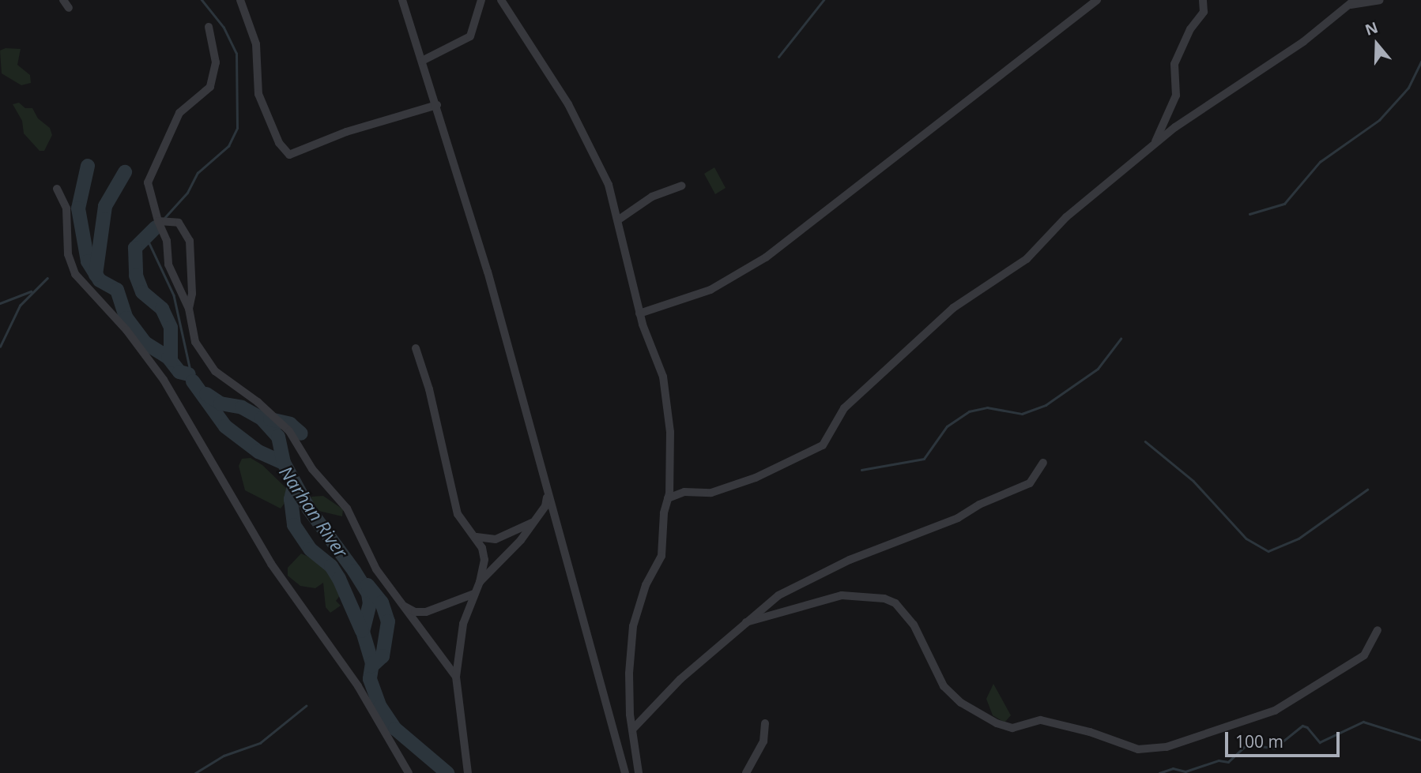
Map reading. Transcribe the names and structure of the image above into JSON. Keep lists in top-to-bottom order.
{
  "water": ["Narhan River"],
  "scale_bar": "100 m",
  "north": "top"
}
